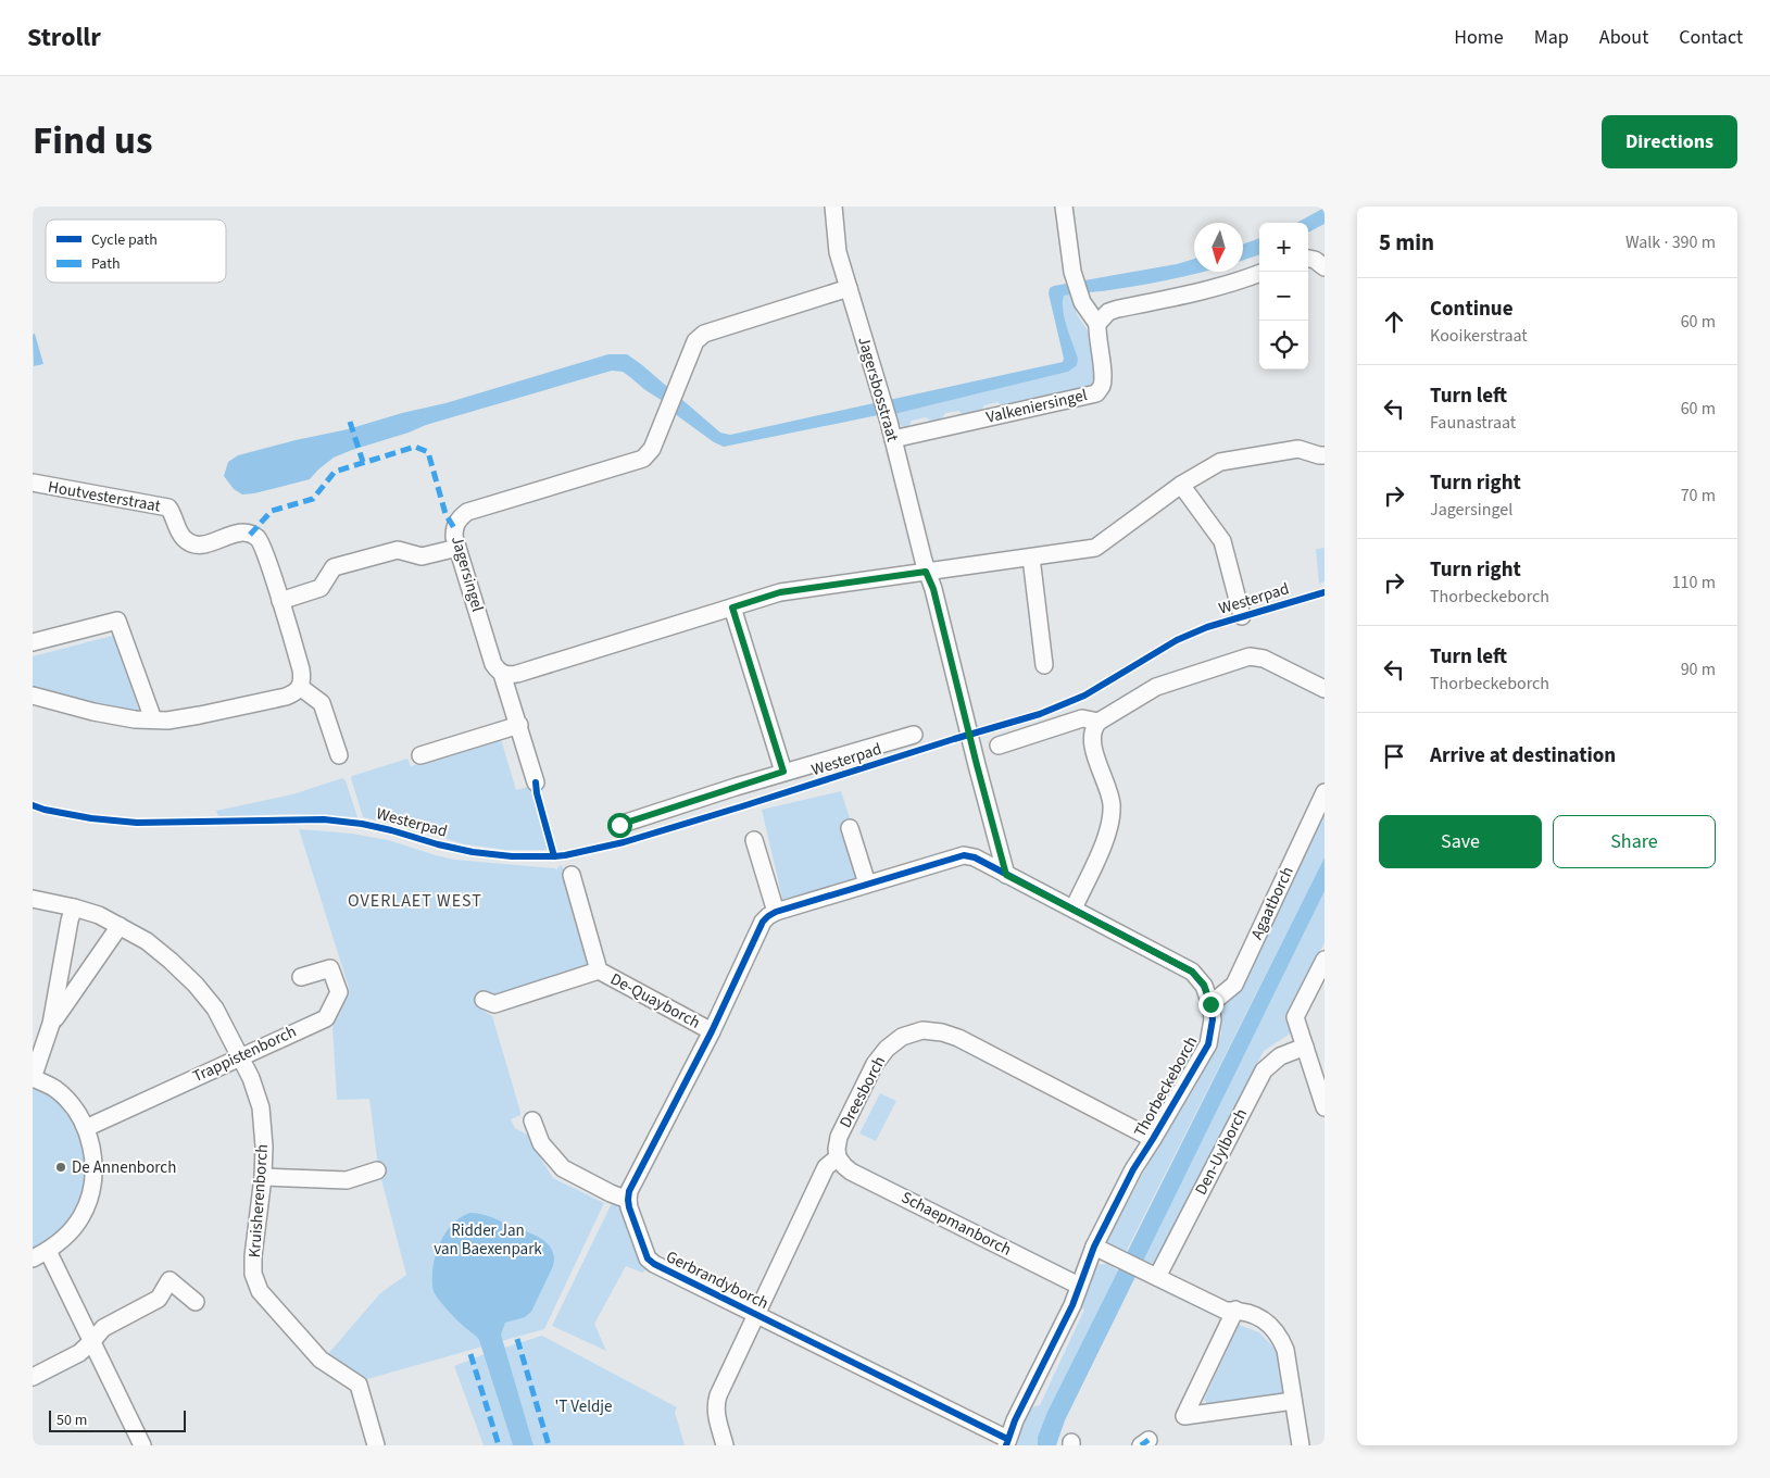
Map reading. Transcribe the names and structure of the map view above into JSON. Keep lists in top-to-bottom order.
{
  "streets": {
    "street": [
      "Jagersbosstraat",
      "Valkeniersingel",
      "Houtvesterstraat",
      "Jagersingel",
      "Agaatborch",
      "De-Quayborch",
      "Trappistenborch",
      "Thorbeckeborch",
      "Dreesborch",
      "Den-Uylborch",
      "Kruisherenborch",
      "Schaepmanborch",
      "Gerbrandyborch"
    ],
    "cycle path": ["Westerpad"]
  },
  "crossings": [
    ["Jagersbosstraat", "Valkeniersingel"],
    ["Jagersbosstraat", "Jagersingel"],
    ["Agaatborch", "Thorbeckeborch"],
    ["Trappistenborch", "Kruisherenborch"],
    ["Thorbeckeborch", "Dreesborch"],
    ["Thorbeckeborch", "Schaepmanborch"],
    ["Thorbeckeborch", "Gerbrandyborch"],
    ["Dreesborch", "Schaepmanborch"]
  ],
  "districts": ["OVERLAET WEST"],
  "parks": ["Ridder Jan van Baexenpark", "'T Veldje"],
  "places": ["De Annenborch"],
  "legend": ["Cycle path", "Path"],
  "scale_bar": "50 m",
  "north": "bottom",
  "page": {
    "header": "Strollr",
    "nav": [
      "Home",
      "Map",
      "About",
      "Contact"
    ],
    "title": "Find us",
    "buttons": [
      "Directions",
      ["Save", "Share"]
    ],
    "heading": ["5 min", "Walk · 390 m"],
    "map_buttons": ["+", "−"],
    "list": [
      ["Continue", "Kooikerstraat", "60 m"],
      ["Turn left", "Faunastraat", "60 m"],
      ["Turn right", "Jagersingel", "70 m"],
      ["Turn right", "Thorbeckeborch", "110 m"],
      ["Turn left", "Thorbeckeborch", "90 m"],
      "Arrive at destination"
    ],
    "scale": "50 m"
  }
}
